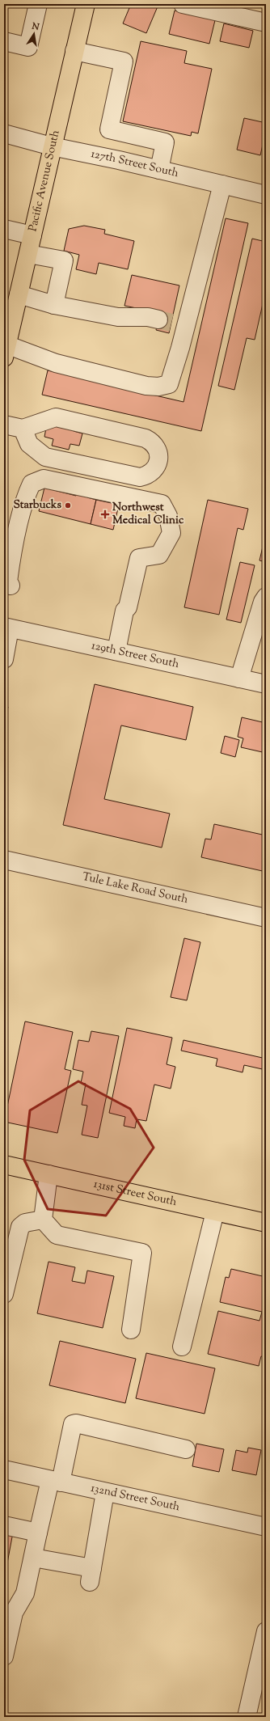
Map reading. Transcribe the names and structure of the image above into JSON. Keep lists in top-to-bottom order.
{
  "streets": {
    "main road": ["Pacific Avenue South", "131st Street South"],
    "street": [
      "127th Street South",
      "129th Street South",
      "Tule Lake Road South",
      "132nd Street South"
    ]
  },
  "crossings": [
    ["127th Street South", "Pacific Avenue South"]
  ],
  "places": {
    "other": ["Starbucks"],
    "health": ["Northwest Medical Clinic"]
  },
  "north": "top"
}
